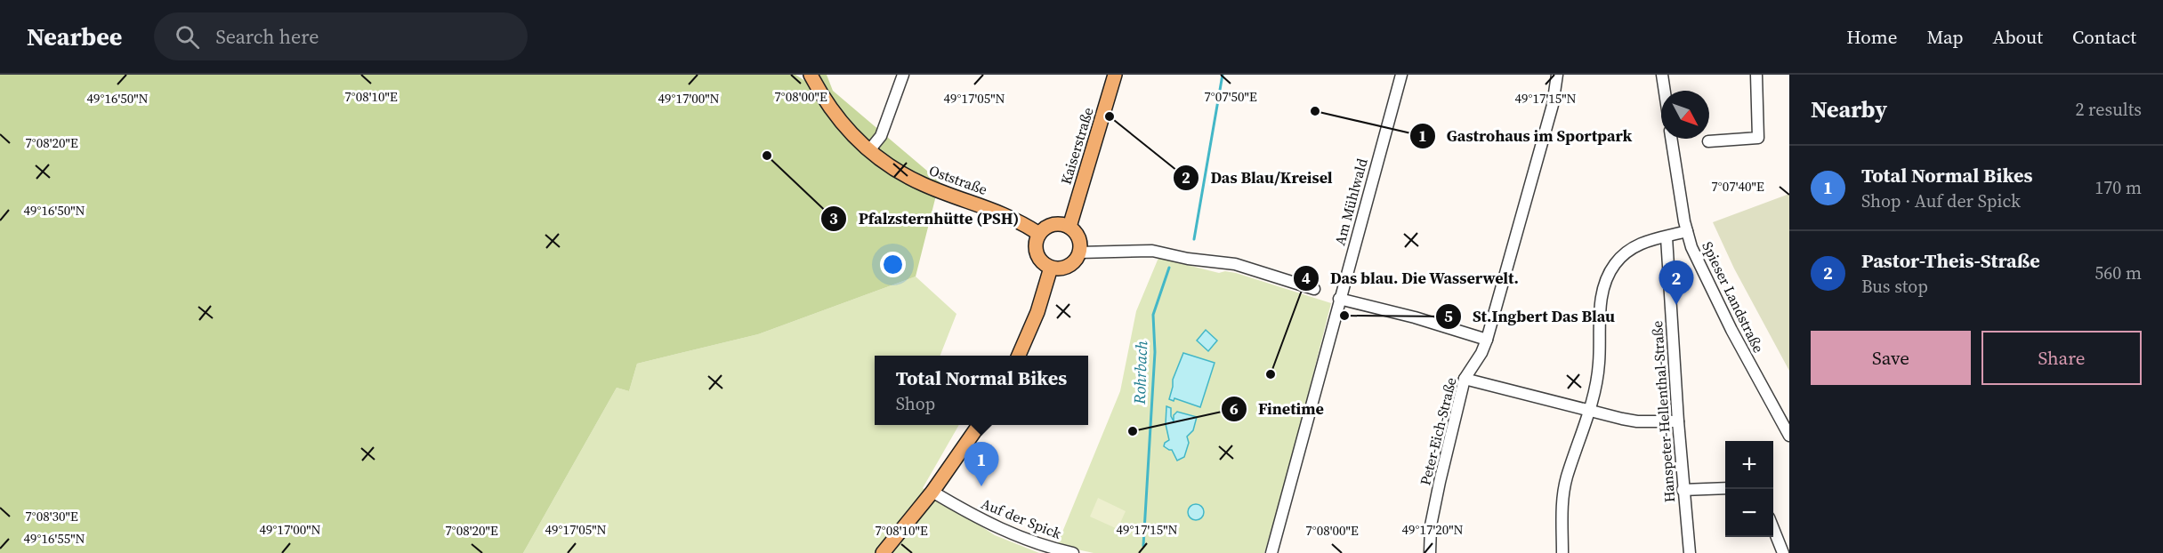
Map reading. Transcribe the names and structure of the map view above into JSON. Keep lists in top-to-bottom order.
{
  "streets": {
    "main road": ["Kaiserstraße", "Oststraße"],
    "street": [
      "Am Mühlwald",
      "Spieser Landstraße",
      "Hanspeter-Hellenthal-Straße",
      "Peter-Eich-Straße",
      "Auf der Spick"
    ]
  },
  "crossings": [
    ["Kaiserstraße", "Oststraße"]
  ],
  "water": ["Rohrbach"],
  "places": [
    "Gastrohaus im Sportpark",
    "Das Blau/Kreisel",
    "Pfalzsternhütte (PSH)",
    "St.Ingbert Das Blau",
    "Das blau. Die Wasserwelt.",
    "Finetime"
  ],
  "north": "bottom right",
  "page": {
    "header": "Nearbee",
    "search": "Search here",
    "nav": [
      "Home",
      "Map",
      "About",
      "Contact"
    ],
    "heading": ["Nearby", "2 results"],
    "list": [
      {
        "mark": "1",
        "name": "Total Normal Bikes",
        "note": "Shop · Auf der Spick",
        "value": "170 m"
      },
      {
        "mark": "2",
        "name": "Pastor-Theis-Straße",
        "note": "Bus stop",
        "value": "560 m"
      }
    ],
    "pins": ["2", "1"],
    "buttons": ["Save", "Share"],
    "popup": ["Total Normal Bikes", "Shop"],
    "map_buttons": ["+", "−"]
  },
  "coordinates": [
    "7°08'10\"E",
    "7°08'00\"E",
    "7°07'50\"E",
    "49°17'05\"N",
    "49°16'50\"N",
    "49°17'00\"N",
    "49°17'15\"N",
    "7°08'20\"E",
    "7°07'40\"E",
    "7°08'30\"E",
    "49°17'20\"N",
    "49°16'55\"N"
  ]
}
